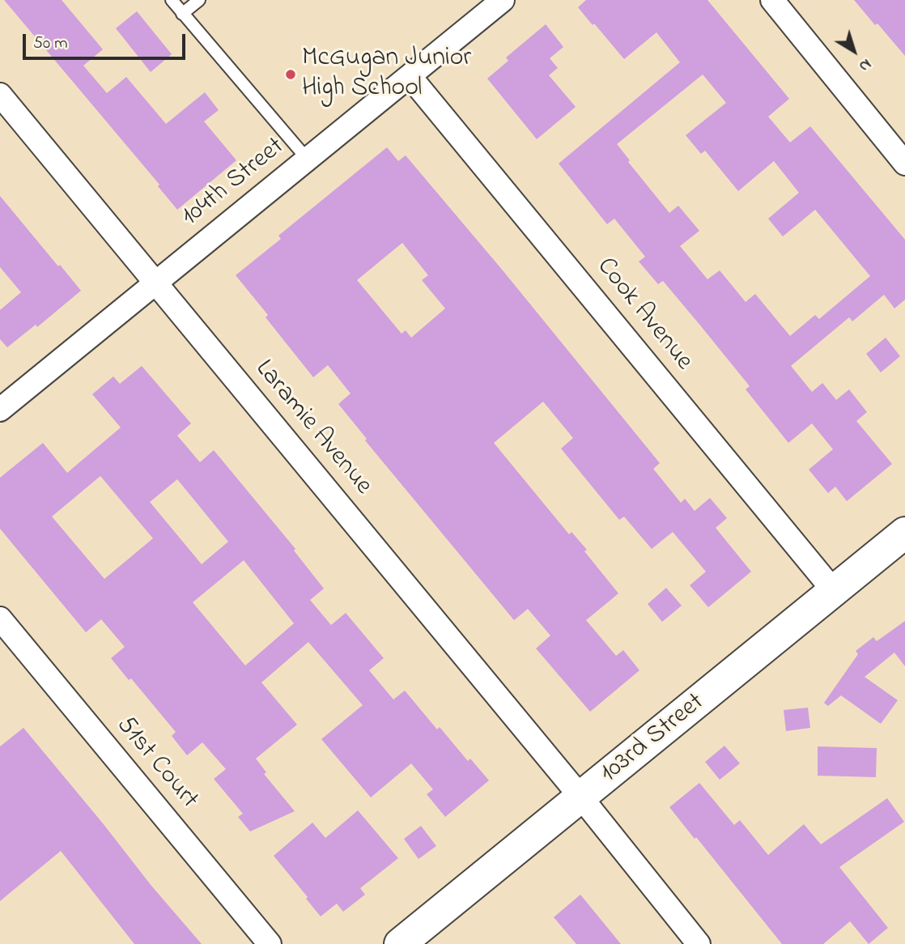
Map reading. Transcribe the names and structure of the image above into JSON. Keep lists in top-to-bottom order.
{
  "streets": {
    "main road": ["103rd Street"],
    "street": [
      "104th Street",
      "Cook Avenue",
      "Laramie Avenue",
      "51st Court"
    ]
  },
  "crossings": [
    ["104th Street", "Cook Avenue"],
    ["104th Street", "Laramie Avenue"],
    ["Cook Avenue", "103rd Street"],
    ["Laramie Avenue", "103rd Street"]
  ],
  "places": ["McGugan Junior High School"],
  "scale_bar": "50 m",
  "north": "bottom right"
}
